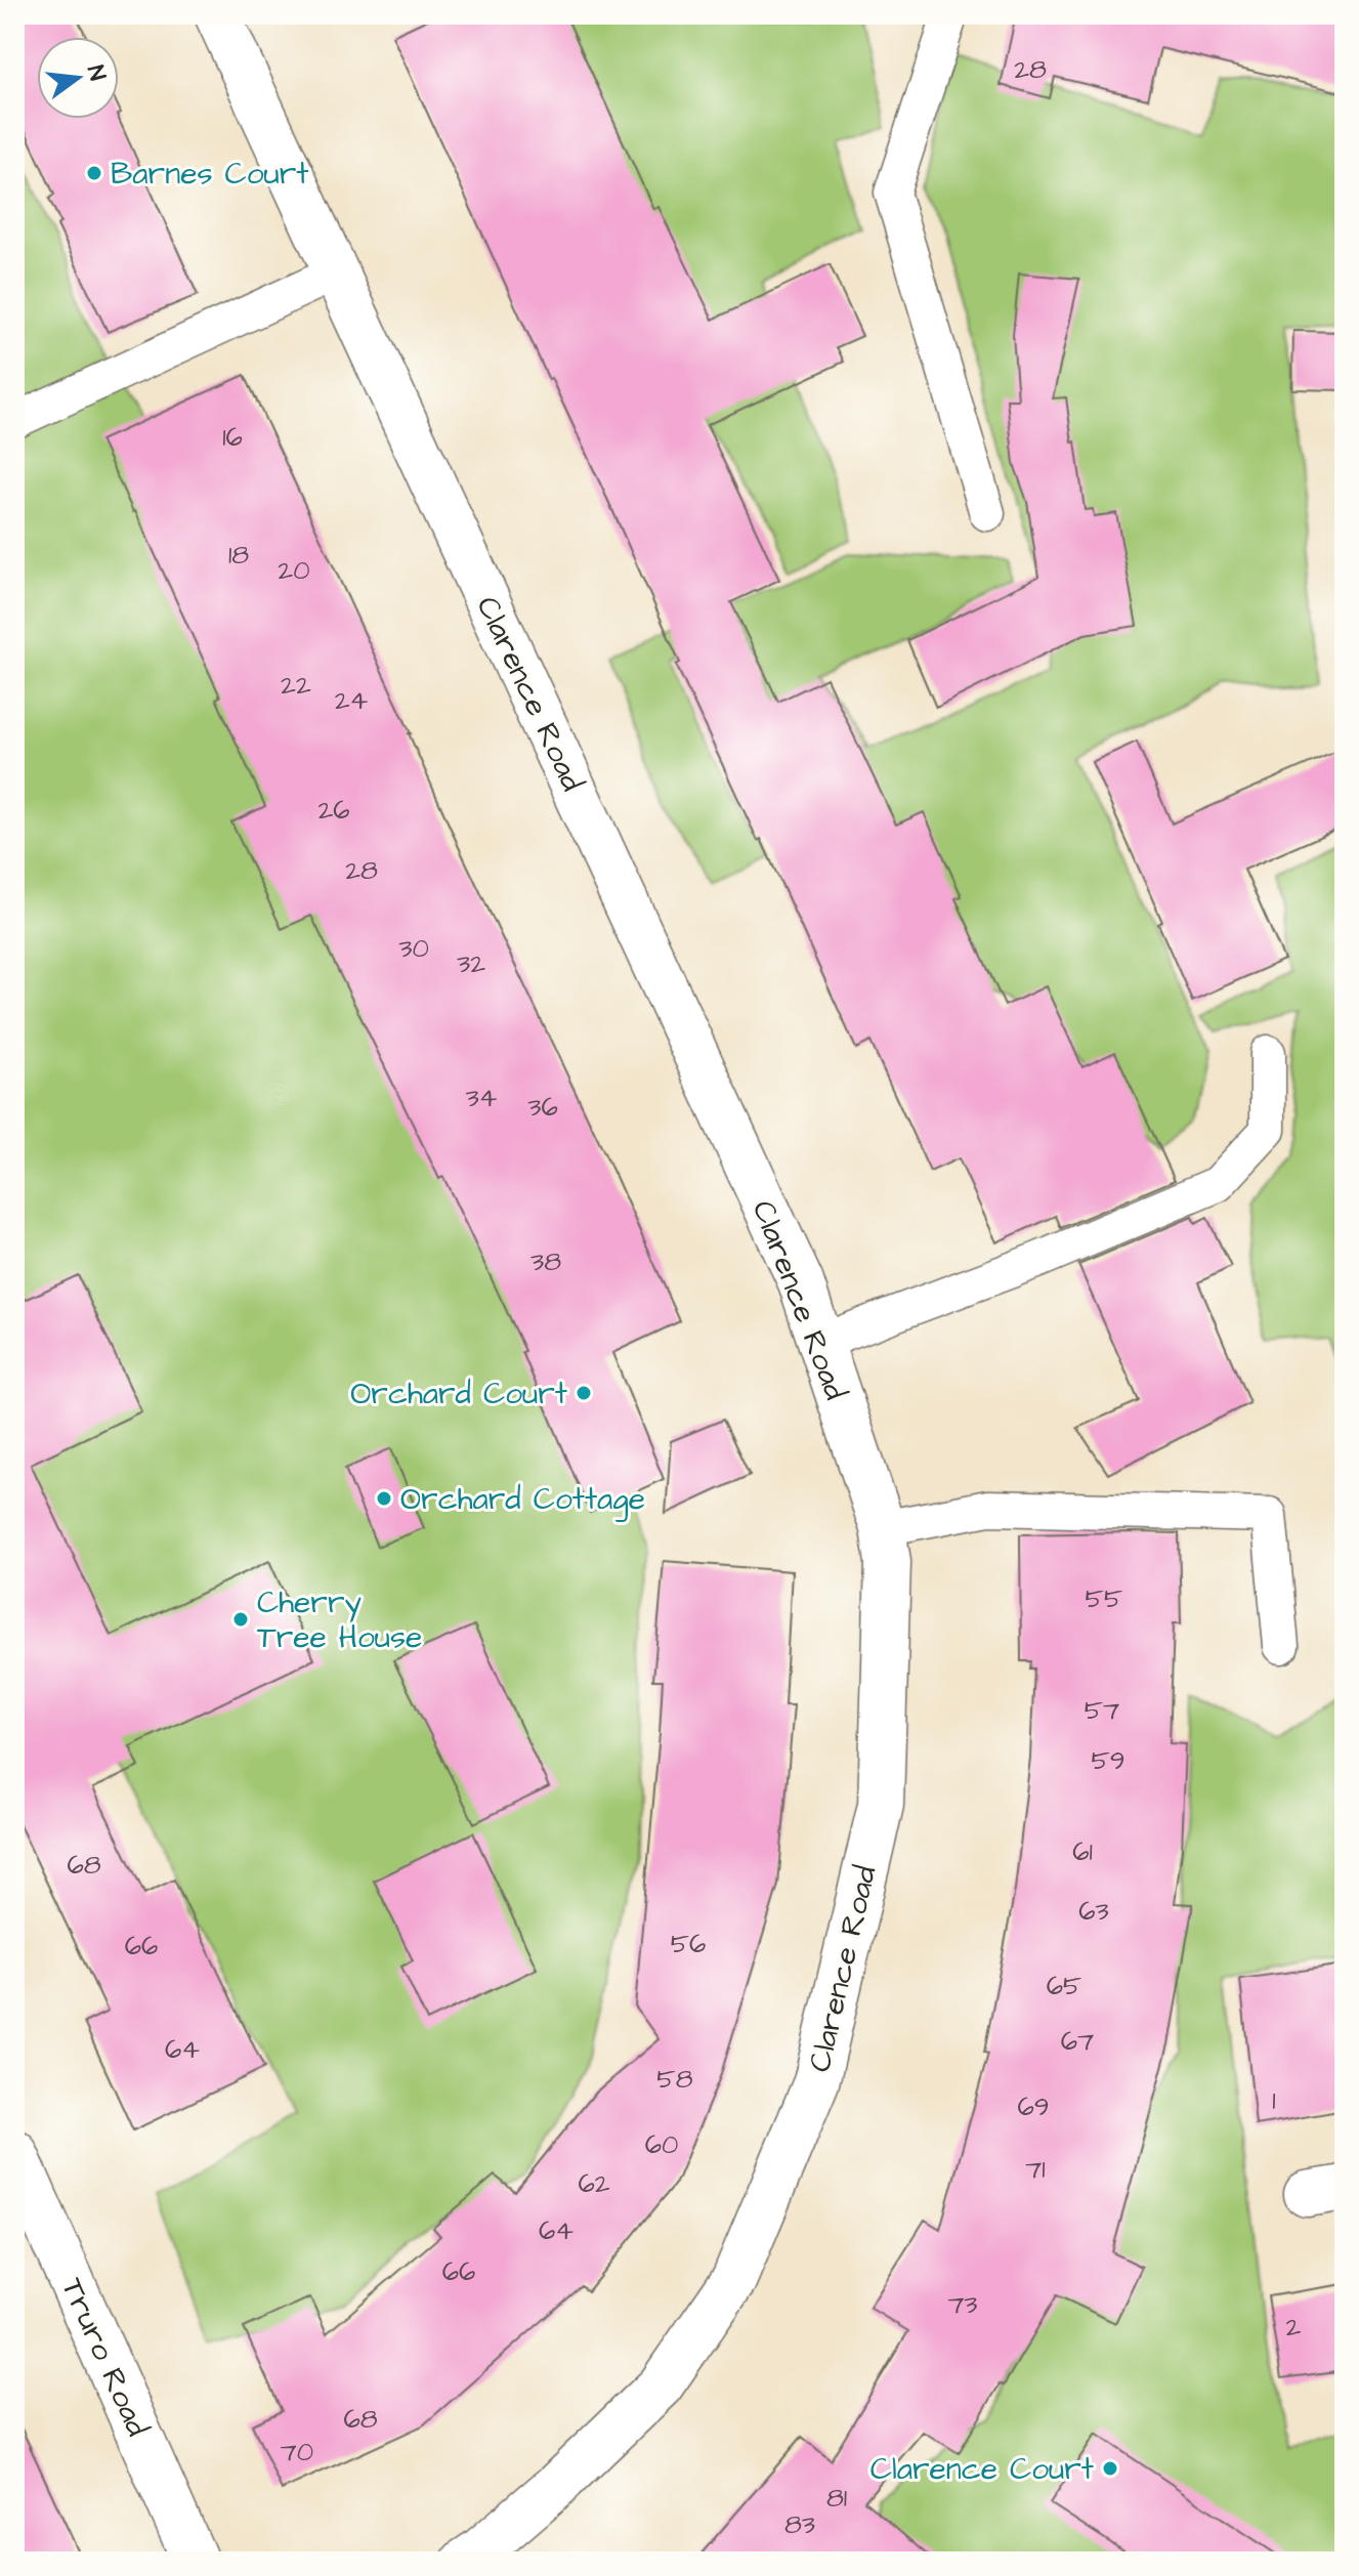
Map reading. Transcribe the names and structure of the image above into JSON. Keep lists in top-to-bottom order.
{
  "streets": {
    "street": ["Clarence Road", "Truro Road"]
  },
  "places": [
    "Barnes Court",
    "Orchard Court",
    "Orchard Cottage",
    "Cherry Tree House",
    "Clarence Court"
  ],
  "house_numbers": [
    "28",
    "16",
    "18",
    "20",
    "22",
    "24",
    "26",
    "28",
    "30",
    "32",
    "34",
    "36",
    "38",
    "55",
    "57",
    "59",
    "61",
    "68",
    "63",
    "56",
    "66",
    "65",
    "67",
    "64",
    "58",
    "1",
    "69",
    "60",
    "71",
    "62",
    "64",
    "66",
    "73",
    "2",
    "68",
    "70",
    "81",
    "83"
  ],
  "north": "right"
}
